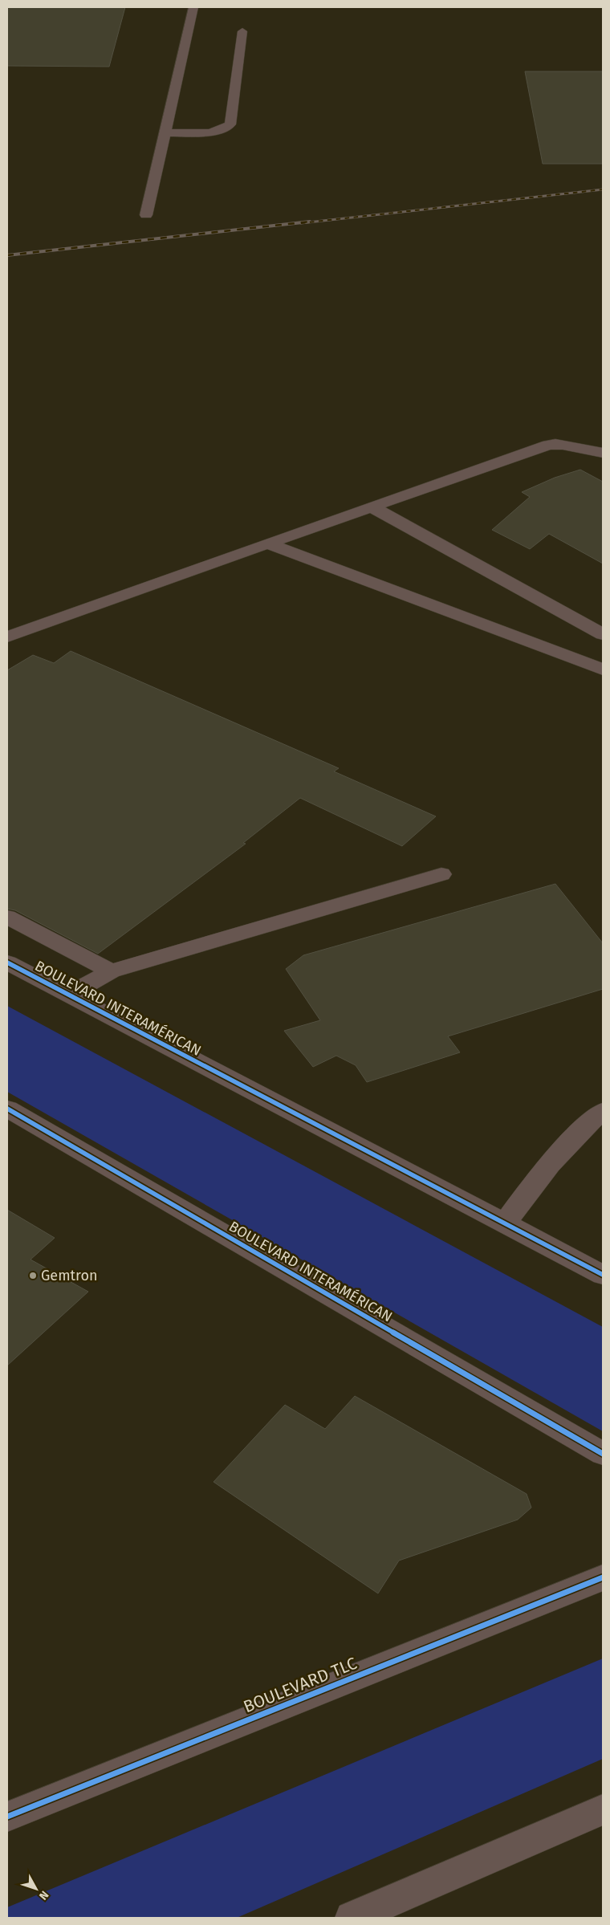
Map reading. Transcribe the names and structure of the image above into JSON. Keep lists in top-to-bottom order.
{
  "streets": {
    "street": ["BOULEVARD INTERAMÉRICAN", "BOULEVARD TLC"]
  },
  "places": ["Gemtron"],
  "north": "bottom right"
}
